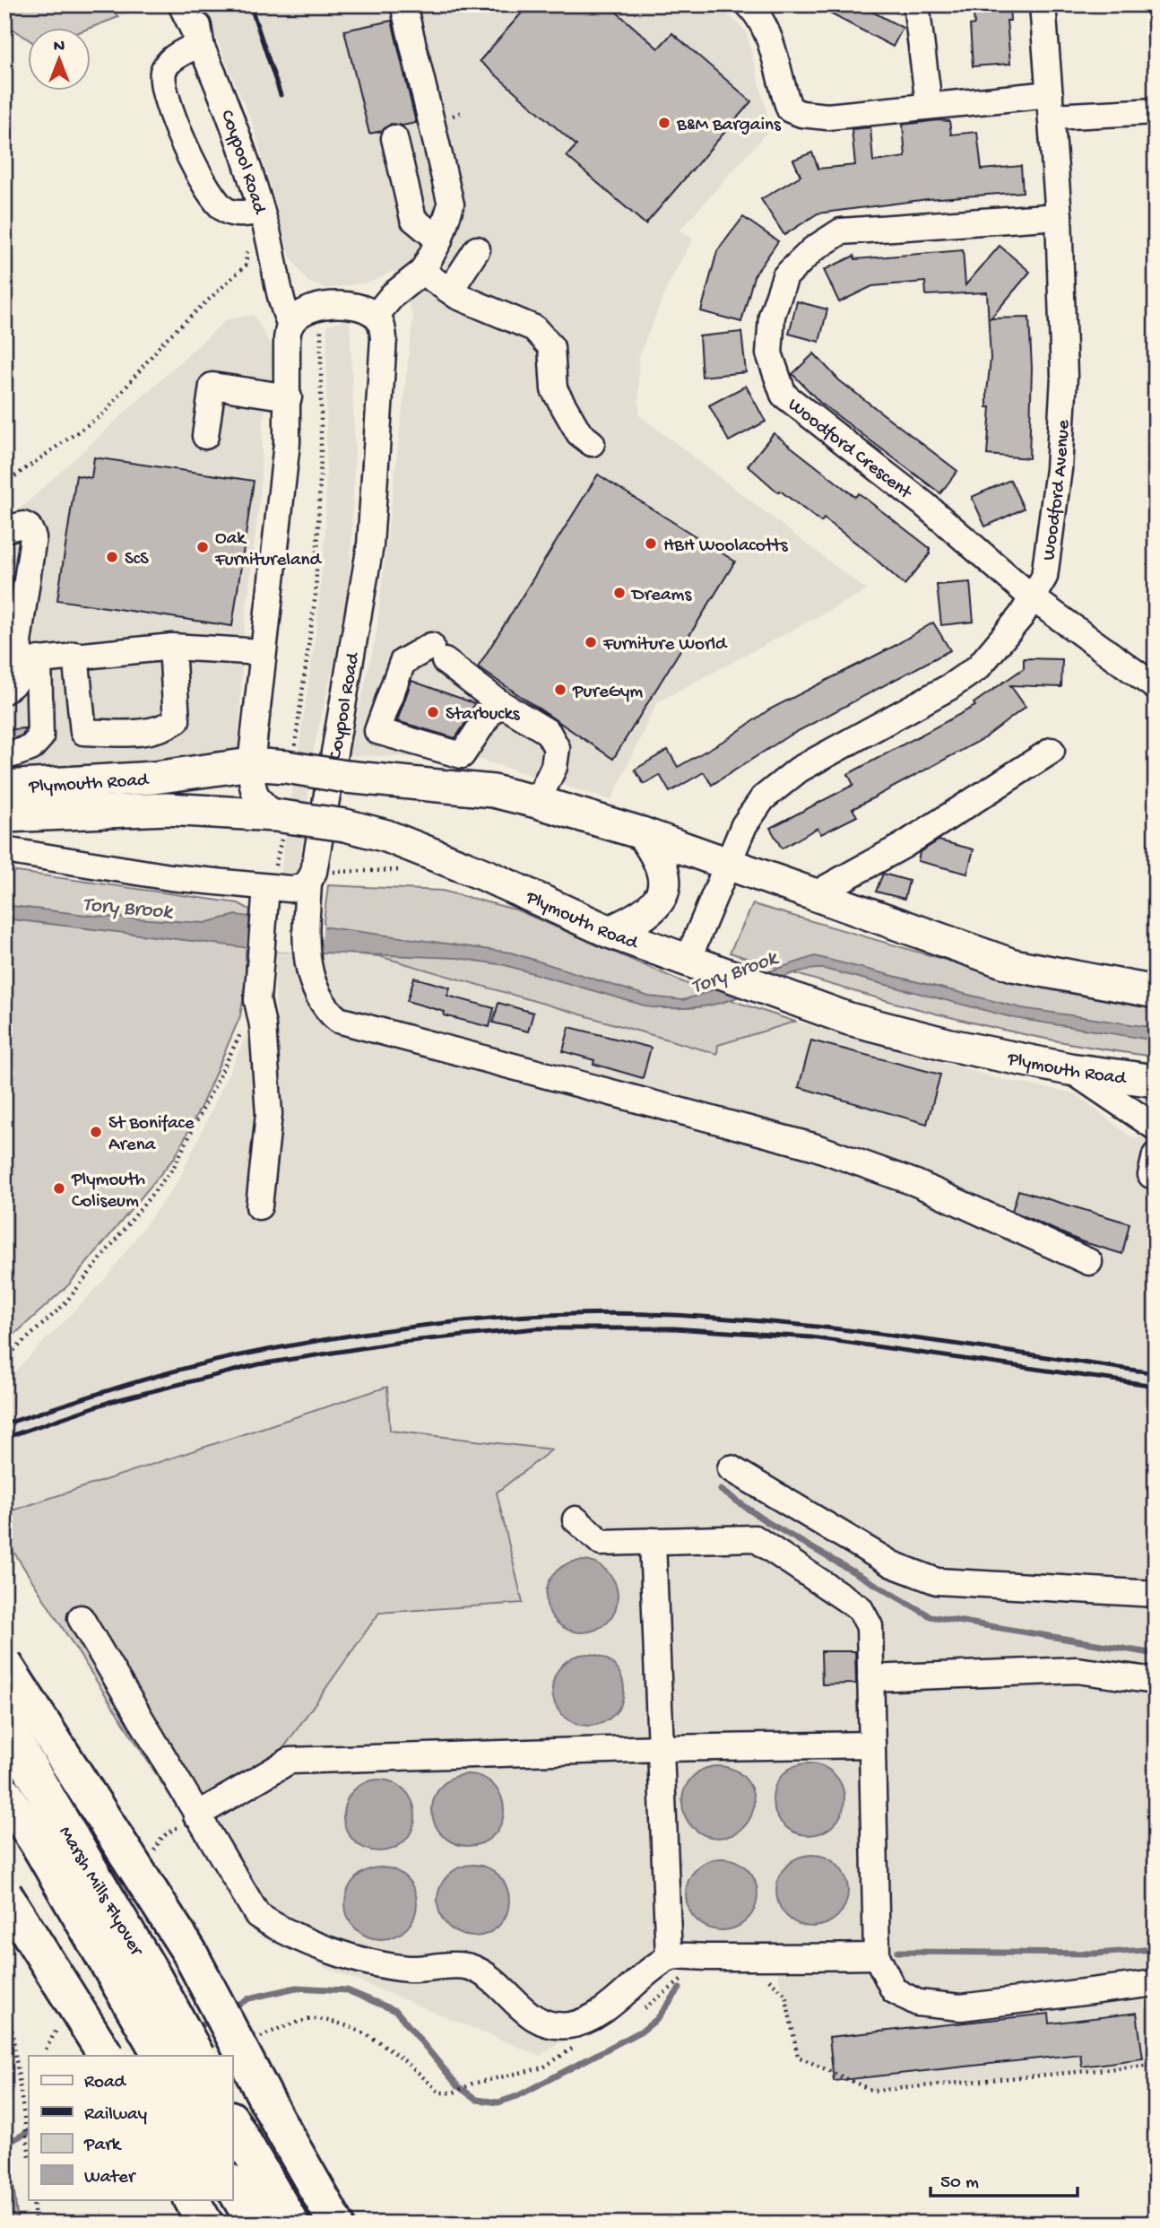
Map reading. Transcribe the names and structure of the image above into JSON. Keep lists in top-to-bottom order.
{
  "streets": {
    "highway": ["Marsh Mills Flyover"],
    "main road": ["Plymouth Road"],
    "street": ["Coypool Road", "Woodford Crescent", "Woodford Avenue"]
  },
  "crossings": [
    ["Coypool Road", "Plymouth Road"],
    ["Woodford Crescent", "Woodford Avenue"],
    ["Woodford Avenue", "Plymouth Road"]
  ],
  "water": ["Tory Brook"],
  "places": [
    "B&M Bargains",
    "HBH Woolacotts",
    "Oak Furnitureland",
    "ScS",
    "Dreams",
    "Furniture World",
    "PureGym",
    "Starbucks",
    "St Boniface Arena",
    "Plymouth Coliseum"
  ],
  "legend": [
    "Road",
    "Railway",
    "Park",
    "Water"
  ],
  "scale_bar": "50 m",
  "north": "top"
}
